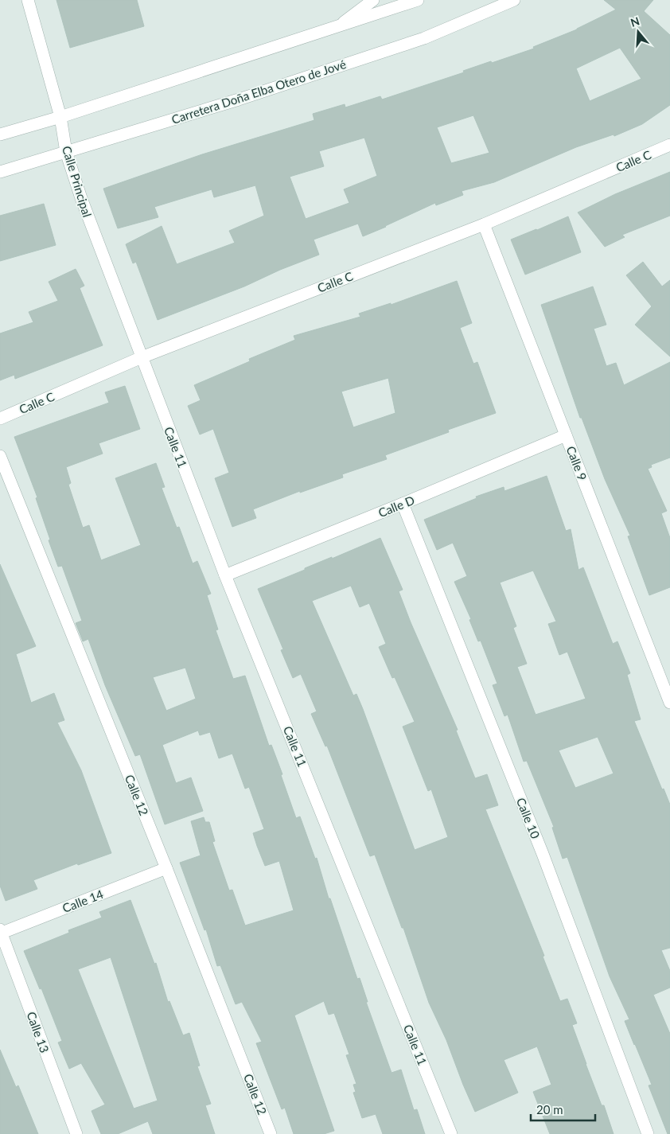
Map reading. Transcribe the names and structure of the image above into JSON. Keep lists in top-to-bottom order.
{
  "streets": {
    "street": [
      "Carretera Doña Elba Otero de Jové",
      "Calle C",
      "Calle Principal",
      "Calle 11",
      "Calle 9",
      "Calle D",
      "Calle 12",
      "Calle 10",
      "Calle 14",
      "Calle 13"
    ]
  },
  "crossings": [
    ["Carretera Doña Elba Otero de Jové", "Calle Principal"],
    ["Calle C", "Calle Principal"],
    ["Calle C", "Calle 11"],
    ["Calle C", "Calle 9"],
    ["Calle Principal", "Calle 11"],
    ["Calle 11", "Calle D"],
    ["Calle 9", "Calle D"],
    ["Calle D", "Calle 10"],
    ["Calle 12", "Calle 14"],
    ["Calle 14", "Calle 13"]
  ],
  "scale_bar": "20 m",
  "north": "top"
}
